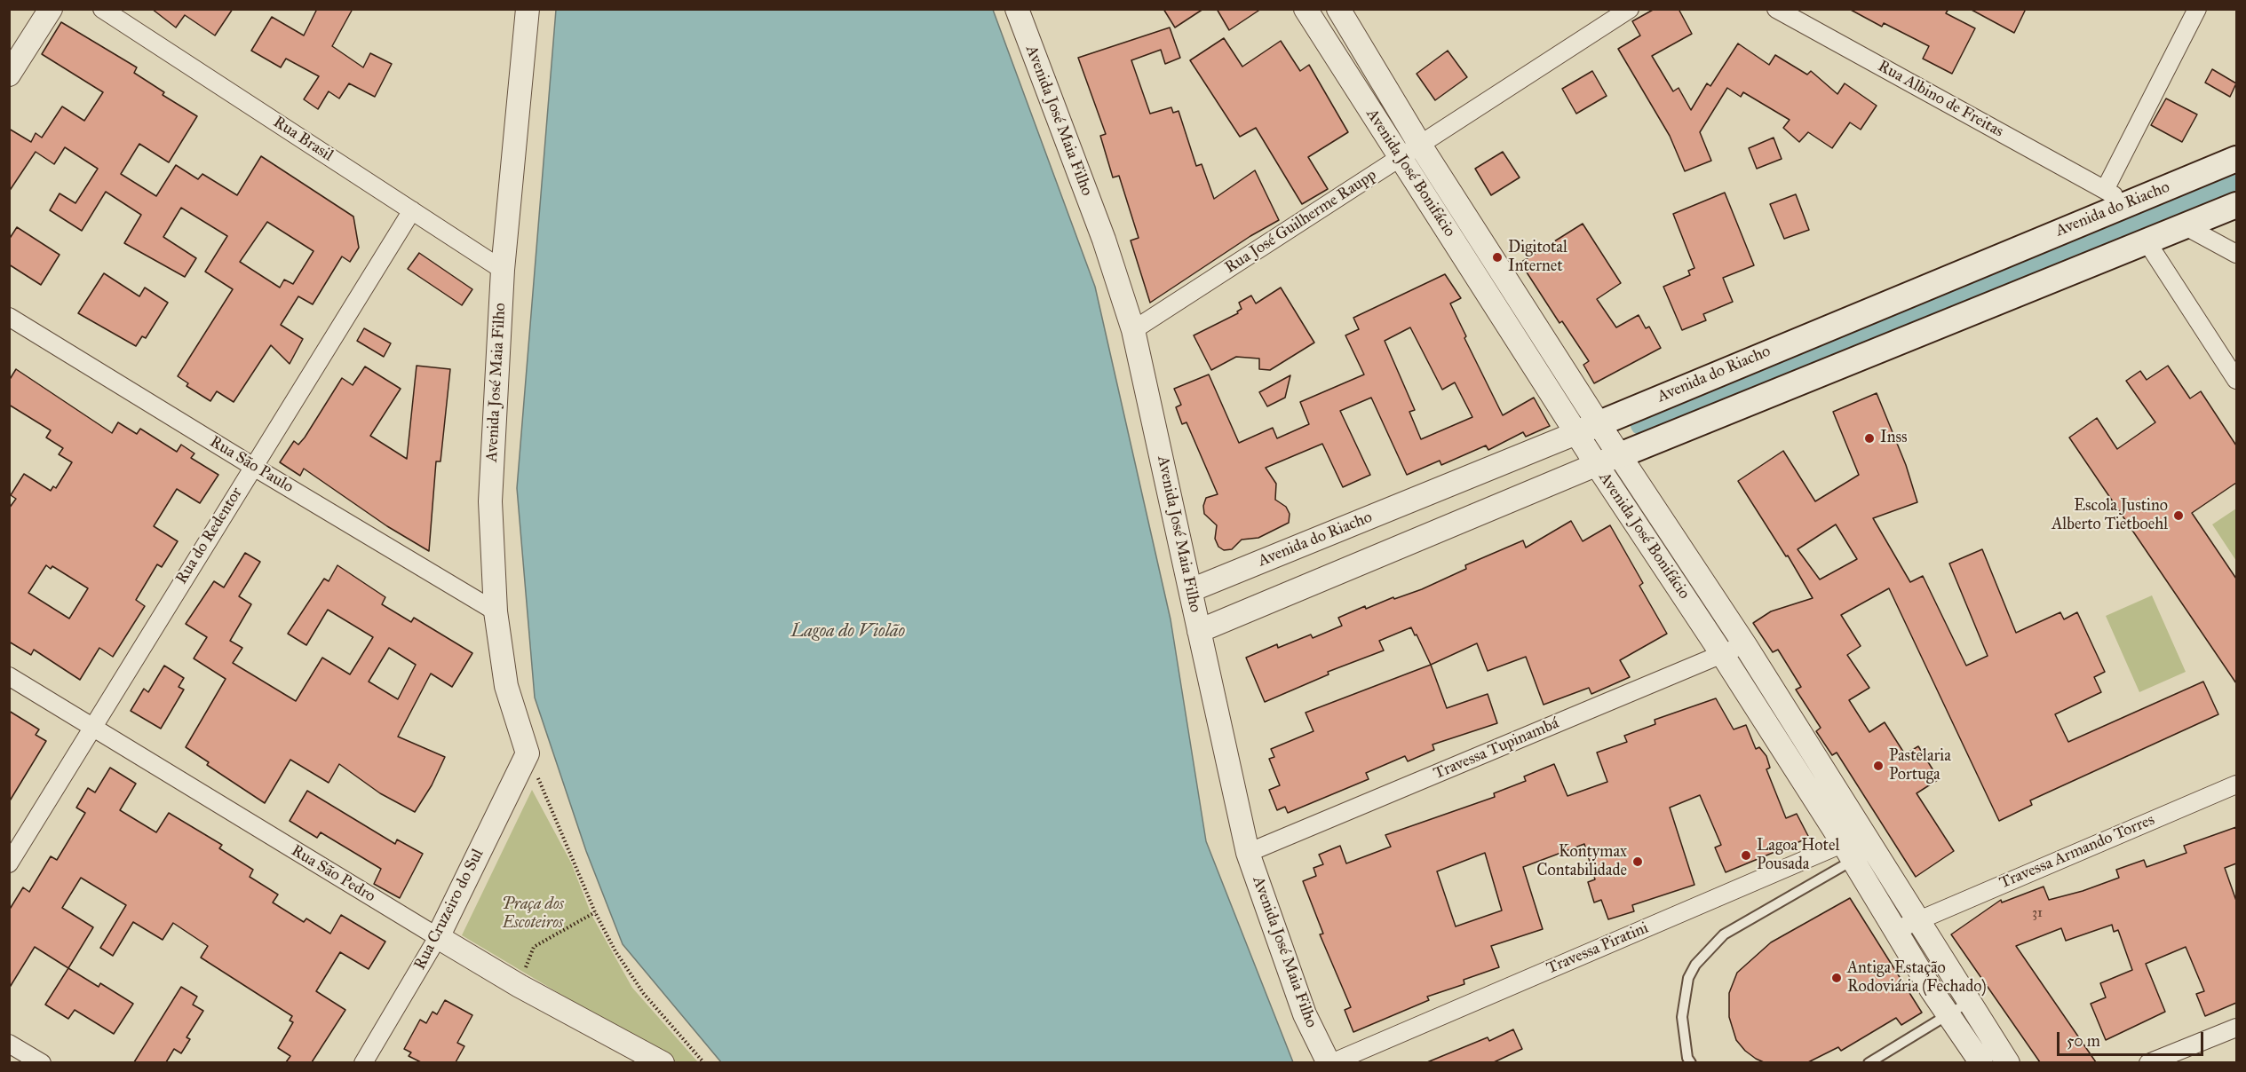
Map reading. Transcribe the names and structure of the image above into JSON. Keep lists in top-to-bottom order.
{
  "streets": {
    "main road": ["Avenida do Riacho"],
    "street": [
      "Rua Albino de Freitas",
      "Avenida José Maia Filho",
      "Rua Brasil",
      "Avenida José Bonifácio",
      "Rua José Guilherme Raupp",
      "Rua São Paulo",
      "Rua do Redentor",
      "Travessa Tupinambá",
      "Travessa Armando Torres",
      "Rua São Pedro",
      "Rua Cruzeiro do Sul",
      "Travessa Piratini"
    ]
  },
  "crossings": [
    ["Rua Albino de Freitas", "Avenida do Riacho"],
    ["Avenida José Maia Filho", "Rua Brasil"],
    ["Avenida José Maia Filho", "Avenida do Riacho"],
    ["Avenida José Maia Filho", "Rua José Guilherme Raupp"],
    ["Avenida José Maia Filho", "Rua São Paulo"],
    ["Avenida José Maia Filho", "Travessa Tupinambá"],
    ["Avenida José Maia Filho", "Rua Cruzeiro do Sul"],
    ["Avenida José Maia Filho", "Travessa Piratini"],
    ["Rua Brasil", "Rua do Redentor"],
    ["Avenida José Bonifácio", "Avenida do Riacho"],
    ["Avenida José Bonifácio", "Rua José Guilherme Raupp"],
    ["Avenida José Bonifácio", "Travessa Tupinambá"],
    ["Avenida José Bonifácio", "Travessa Armando Torres"],
    ["Avenida José Bonifácio", "Travessa Piratini"],
    ["Rua São Paulo", "Rua do Redentor"],
    ["Rua do Redentor", "Rua São Pedro"],
    ["Rua São Pedro", "Rua Cruzeiro do Sul"]
  ],
  "water": ["Lagoa do Violão"],
  "parks": ["Praça dos Escoteiros"],
  "places": [
    "Digitotal Internet",
    "Inss",
    "Escola Justino Alberto Tietboehl",
    "Pastelaria Portuga",
    "Lagoa Hotel Pousada",
    "Kontymax Contabilidade",
    "Antiga Estação Rodoviária (Fechado)"
  ],
  "house_numbers": ["31"],
  "scale_bar": "50 m"
}
